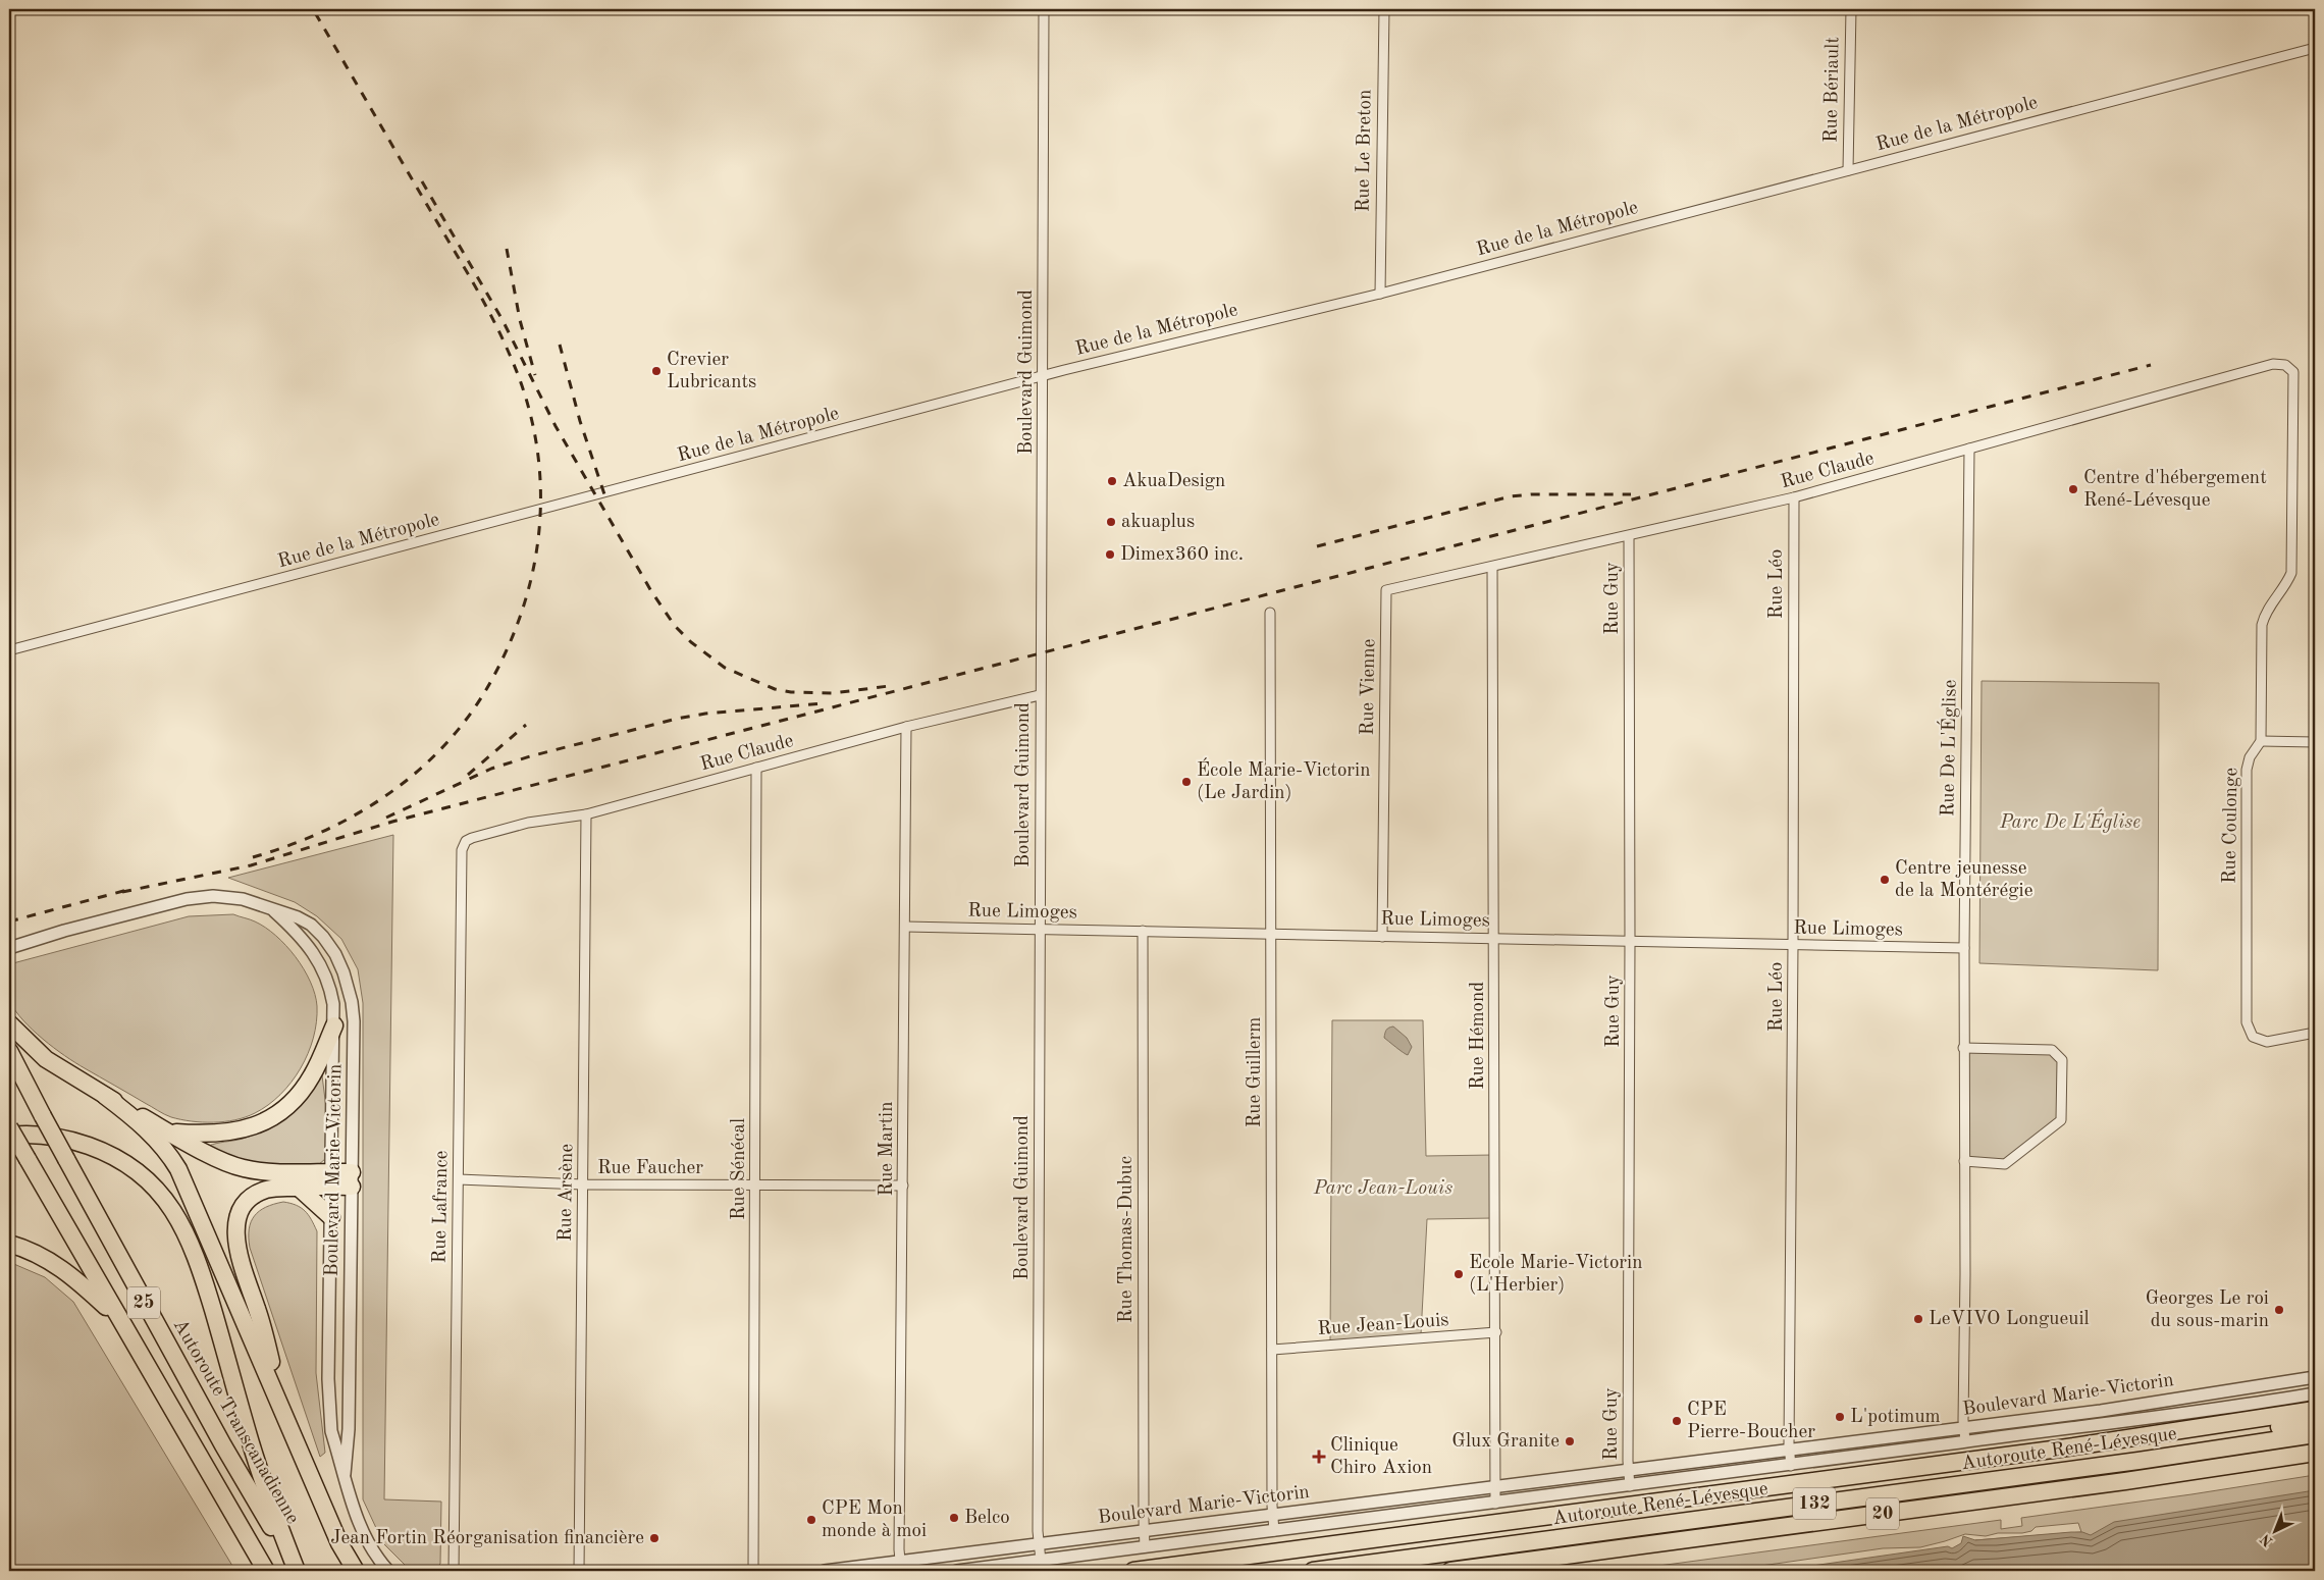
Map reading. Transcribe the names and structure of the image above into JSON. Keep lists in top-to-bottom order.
{
  "streets": {
    "highway": [
      "25",
      "Autoroute Transcanadienne",
      "Autoroute René-Lévesque",
      "132",
      "20"
    ],
    "street": [
      "Rue Bériault",
      "Rue de la Métropole",
      "Rue Le Breton",
      "Boulevard Guimond",
      "Rue Claude",
      "Rue Léo",
      "Rue Guy",
      "Rue Vienne",
      "Rue De L'Église",
      "Rue Coulonge",
      "Rue Limoges",
      "Rue Hémond",
      "Rue Guillerm",
      "Rue Martin",
      "Rue Faucher",
      "Rue Sénécal",
      "Boulevard Marie-Victorin",
      "Rue Arsène",
      "Rue Lafrance",
      "Rue Thomas-Dubuc",
      "Rue Jean-Louis"
    ]
  },
  "crossings": [
    ["Rue Bériault", "Rue de la Métropole"],
    ["Rue de la Métropole", "Rue Le Breton"],
    ["Rue de la Métropole", "Boulevard Guimond"],
    ["Boulevard Guimond", "Rue Claude"],
    ["Boulevard Guimond", "Rue Limoges"],
    ["Boulevard Guimond", "Boulevard Marie-Victorin"],
    ["Rue Claude", "Rue Léo"],
    ["Rue Claude", "Rue Guy"],
    ["Rue Claude", "Rue Vienne"],
    ["Rue Claude", "Rue De L'Église"],
    ["Rue Claude", "Rue Coulonge"],
    ["Rue Claude", "Rue Hémond"],
    ["Rue Claude", "Rue Martin"],
    ["Rue Claude", "Rue Sénécal"],
    ["Rue Claude", "Rue Arsène"],
    ["Rue Claude", "Rue Lafrance"],
    ["Rue Léo", "Rue Limoges"],
    ["Rue Léo", "Boulevard Marie-Victorin"],
    ["Rue Guy", "Rue Limoges"],
    ["Rue Guy", "Boulevard Marie-Victorin"],
    ["Rue Vienne", "Rue Limoges"],
    ["Rue De L'Église", "Rue Limoges"],
    ["Rue De L'Église", "Boulevard Marie-Victorin"],
    ["Rue Limoges", "Rue Hémond"],
    ["Rue Limoges", "Rue Guillerm"],
    ["Rue Limoges", "Rue Martin"],
    ["Rue Limoges", "Rue Thomas-Dubuc"],
    ["Rue Hémond", "Boulevard Marie-Victorin"],
    ["Rue Hémond", "Rue Jean-Louis"],
    ["Rue Guillerm", "Boulevard Marie-Victorin"],
    ["Rue Guillerm", "Rue Jean-Louis"],
    ["Rue Martin", "Rue Faucher"],
    ["Rue Martin", "Boulevard Marie-Victorin"],
    ["Rue Faucher", "Rue Sénécal"],
    ["Rue Faucher", "Rue Arsène"],
    ["Rue Faucher", "Rue Lafrance"],
    ["Boulevard Marie-Victorin", "Rue Thomas-Dubuc"]
  ],
  "parks": ["Parc De L'Église", "Parc Jean-Louis"],
  "places": {
    "other": [
      "Crevier Lubricants",
      "AkuaDesign",
      "Centre d'hébergement René-Lévesque",
      "akuaplus",
      "Dimex360 inc.",
      "École Marie-Victorin (Le Jardin)",
      "Centre jeunesse de la Montérégie",
      "Ecole Marie-Victorin (L'Herbier)",
      "Georges Le roi du sous-marin",
      "LeVIVO Longueuil",
      "L'potimum",
      "CPE Pierre-Boucher",
      "Glux Granite",
      "Belco",
      "CPE Mon monde à moi",
      "Jean Fortin Réorganisation financière"
    ],
    "health": ["Clinique Chiro Axion"]
  },
  "north": "bottom left"
}
